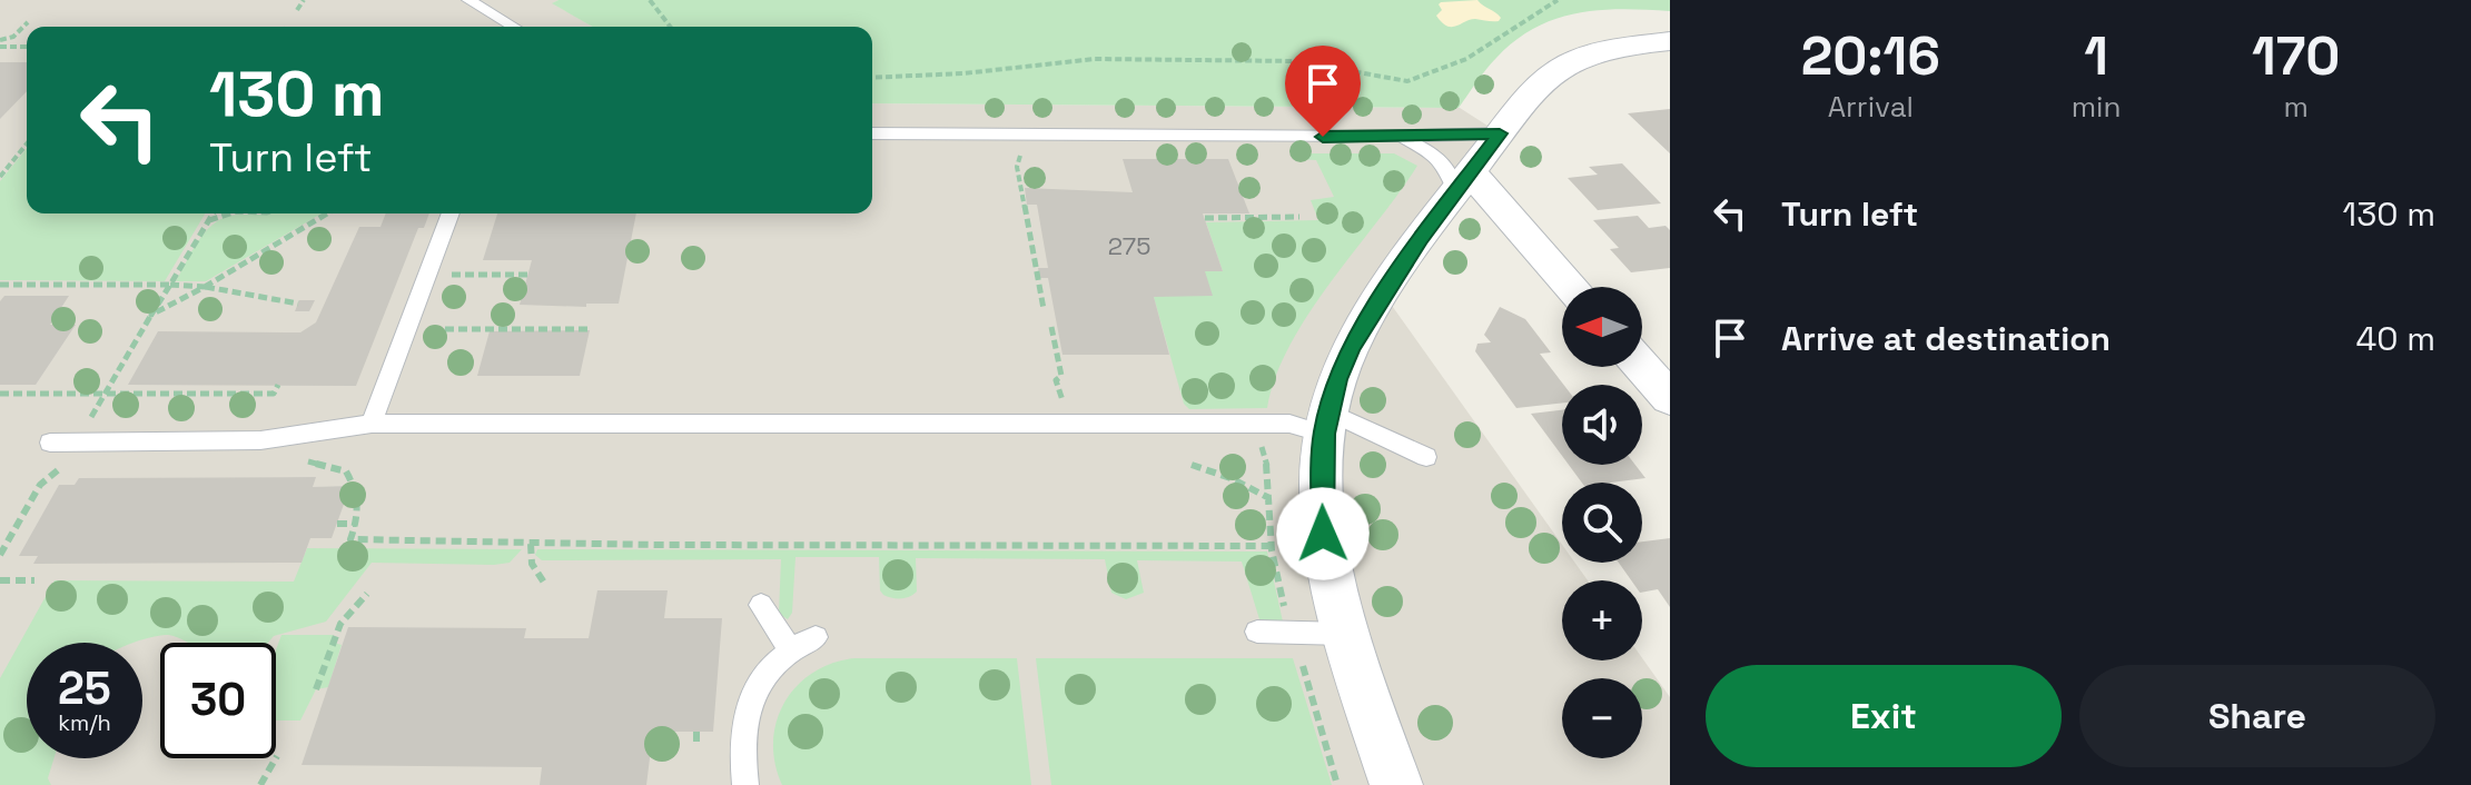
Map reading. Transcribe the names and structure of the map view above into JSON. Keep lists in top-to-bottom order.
{
  "house_numbers": ["275"],
  "north": "left",
  "page": {
    "eta": [
      "20:16",
      "Arrival",
      "1",
      "min",
      "170",
      "m"
    ],
    "turn": ["130 m", "Turn left"],
    "list": [
      {
        "name": "Turn left",
        "value": "130 m"
      },
      {
        "name": "Arrive at destination",
        "value": "40 m"
      }
    ],
    "map_buttons": ["+", "−"],
    "speed": "25 km/h",
    "limit": "30",
    "buttons": ["Exit", "Share"]
  }
}
